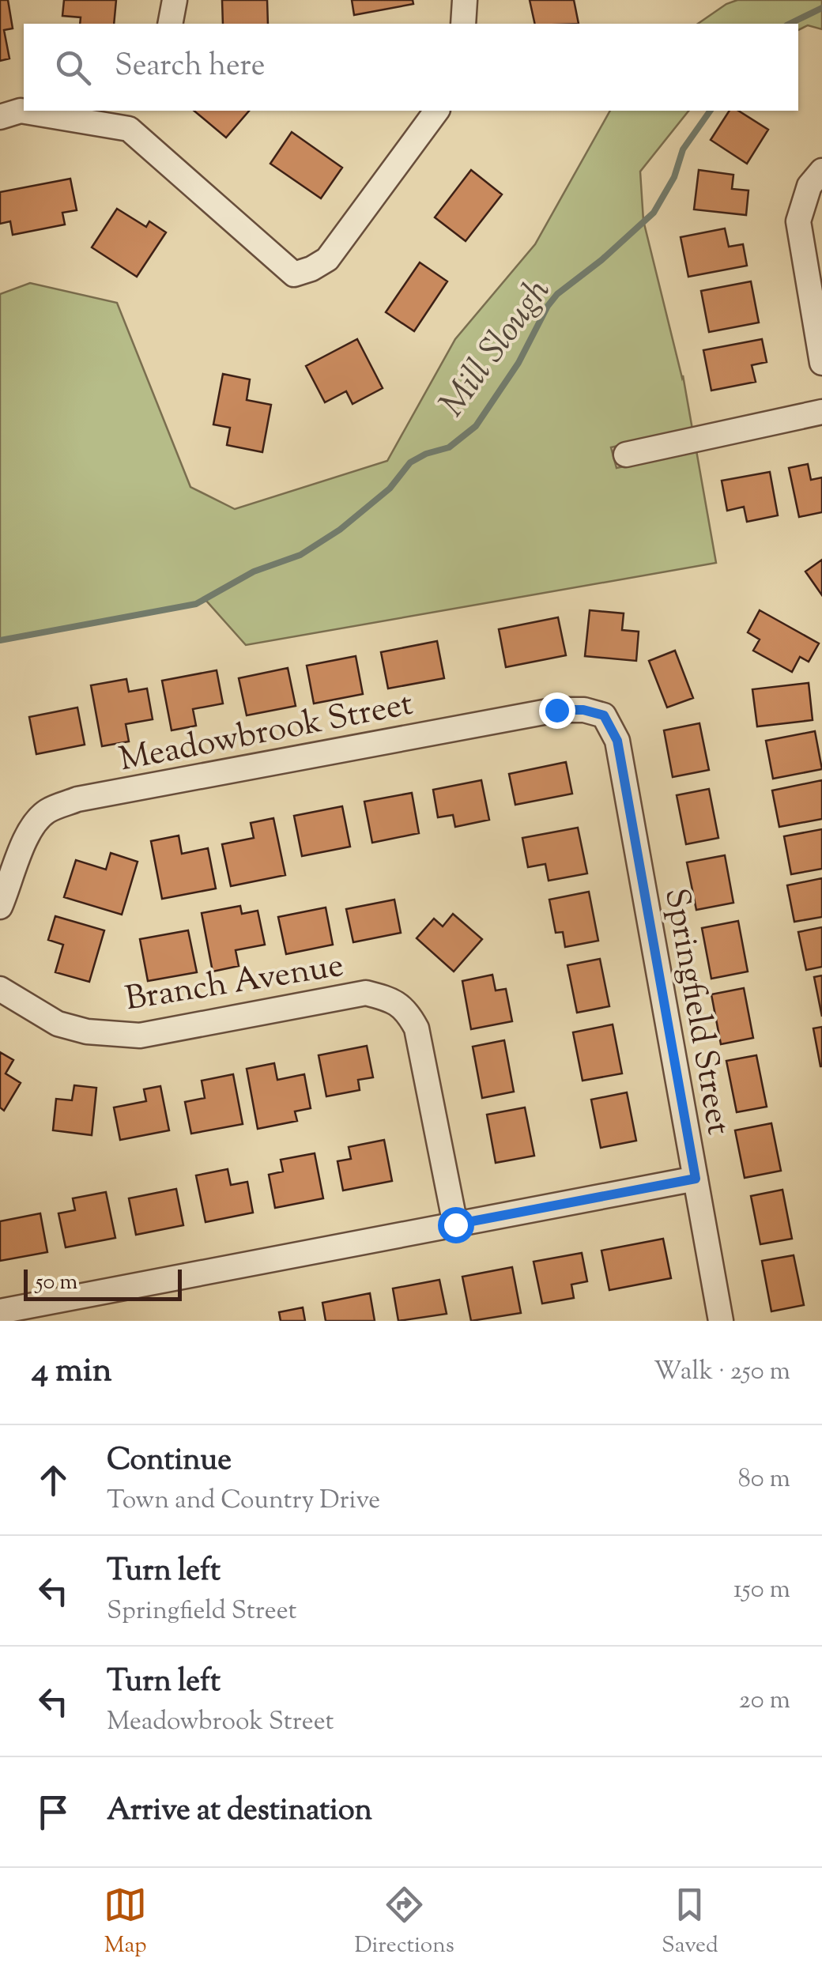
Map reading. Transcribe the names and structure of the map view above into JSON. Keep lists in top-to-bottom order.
{
  "streets": {
    "street": ["Meadowbrook Street", "Branch Avenue", "Springfield Street"]
  },
  "crossings": [
    ["Meadowbrook Street", "Springfield Street"]
  ],
  "water": ["Mill Slough"],
  "scale_bar": "50 m",
  "page": {
    "search": "Search here",
    "scale": "50 m",
    "heading": ["4 min", "Walk · 250 m"],
    "list": [
      ["Continue", "Town and Country Drive", "80 m"],
      ["Turn left", "Springfield Street", "150 m"],
      ["Turn left", "Meadowbrook Street", "20 m"],
      "Arrive at destination"
    ],
    "nav": ["Map", "Directions", "Saved"]
  }
}
